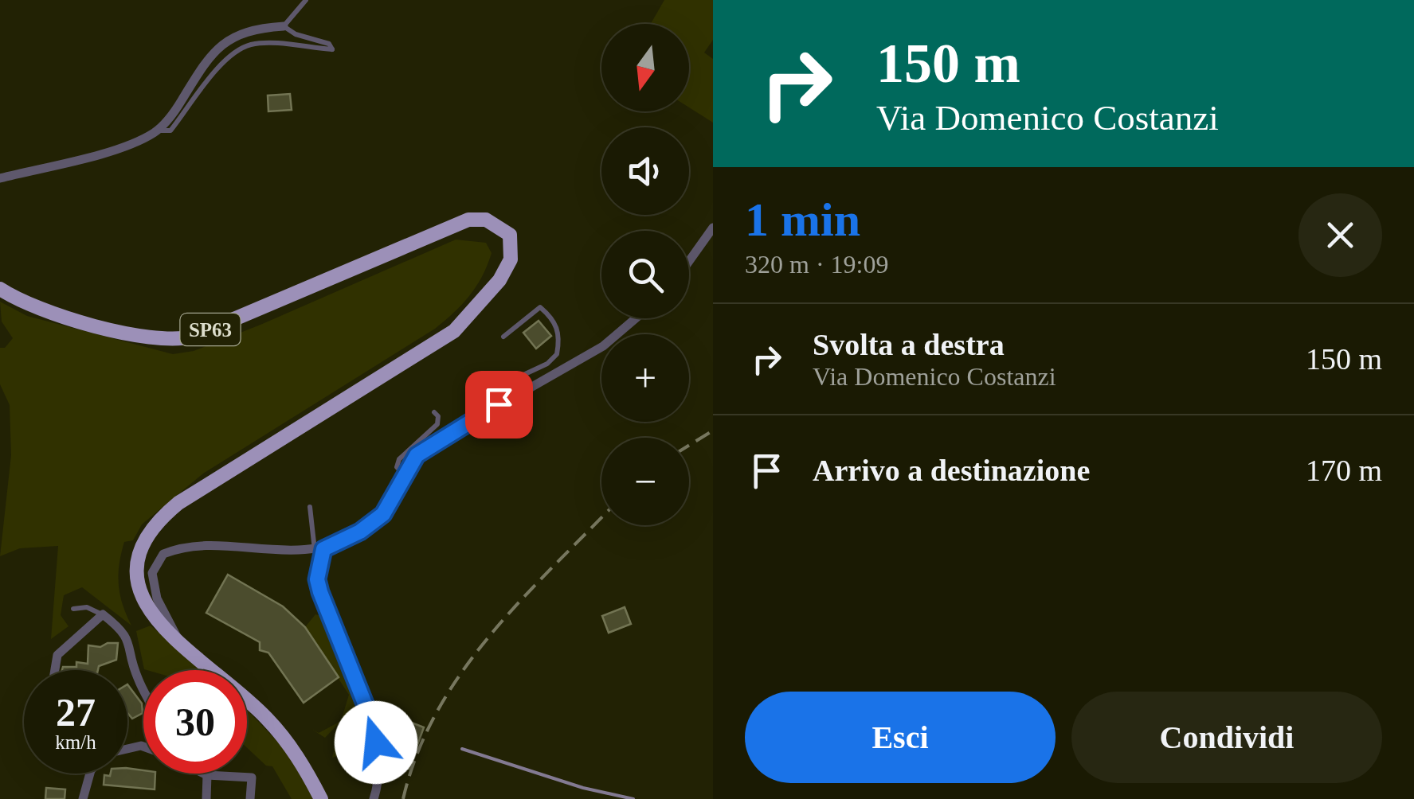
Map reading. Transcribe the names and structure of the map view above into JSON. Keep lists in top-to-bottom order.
{
  "streets": {
    "main road": ["SP63"]
  },
  "north": "bottom",
  "page": {
    "turn": ["150 m", "Via Domenico Costanzi"],
    "map_buttons": ["+", "−"],
    "heading": ["1 min", "320 m · 19:09"],
    "list": [
      {
        "name": "Svolta a destra",
        "note": "Via Domenico Costanzi",
        "value": "150 m"
      },
      {
        "name": "Arrivo a destinazione",
        "value": "170 m"
      }
    ],
    "speed": "27 km/h",
    "limit": "30",
    "buttons": ["Esci", "Condividi"]
  }
}
